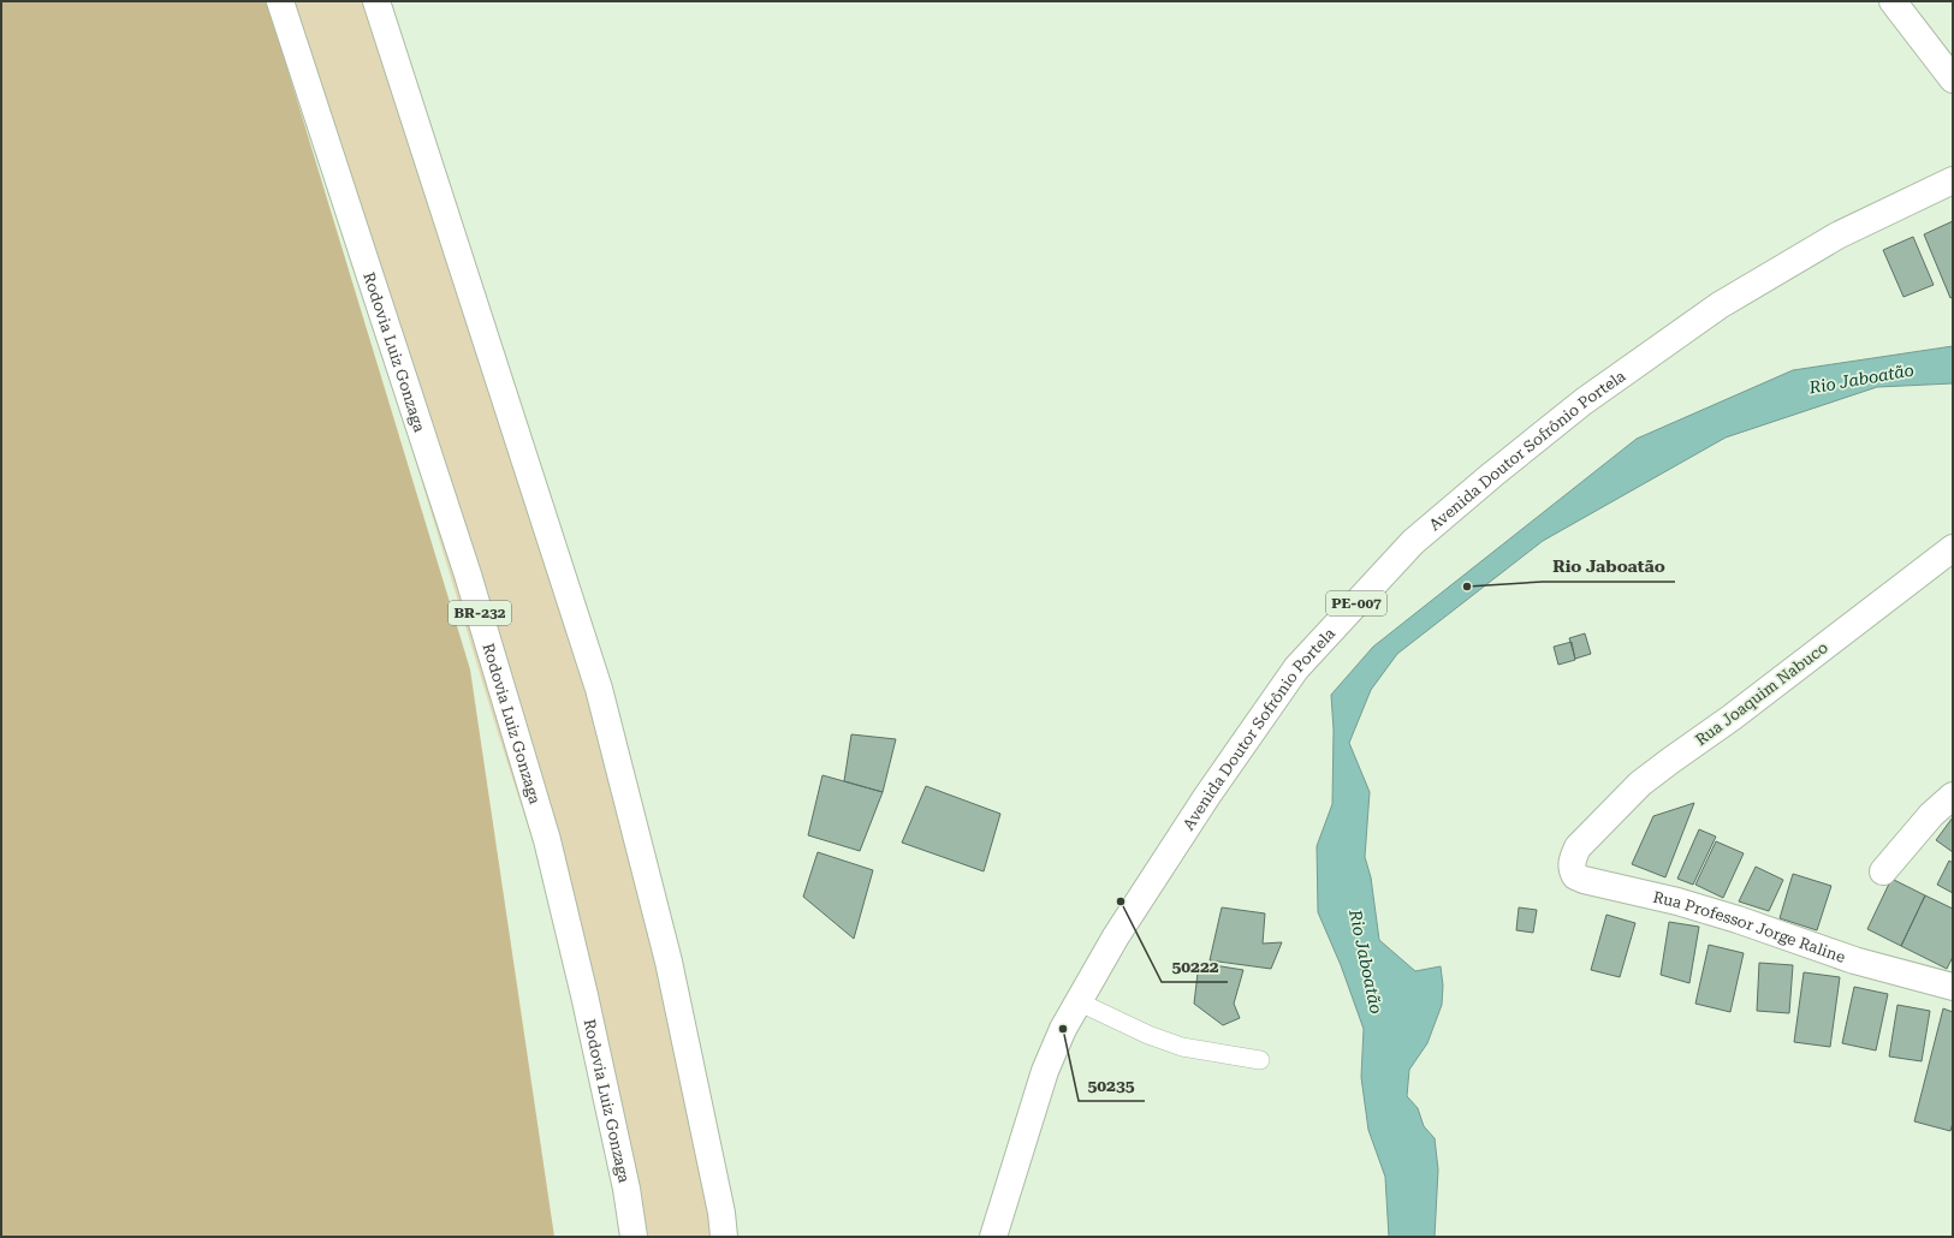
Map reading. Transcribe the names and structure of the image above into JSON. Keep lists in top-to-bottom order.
{
  "streets": {
    "main road": [
      "Rodovia Luiz Gonzaga",
      "Avenida Doutor Sofrônio Portela",
      "PE-007",
      "BR-232",
      "Rua Joaquim Nabuco",
      "Rua Professor Jorge Raline"
    ]
  },
  "crossings": [
    ["Rua Joaquim Nabuco", "Rua Professor Jorge Raline"]
  ],
  "water": ["Rio Jaboatão"],
  "places": ["Rio Jaboatão", "50222", "50235"]
}
